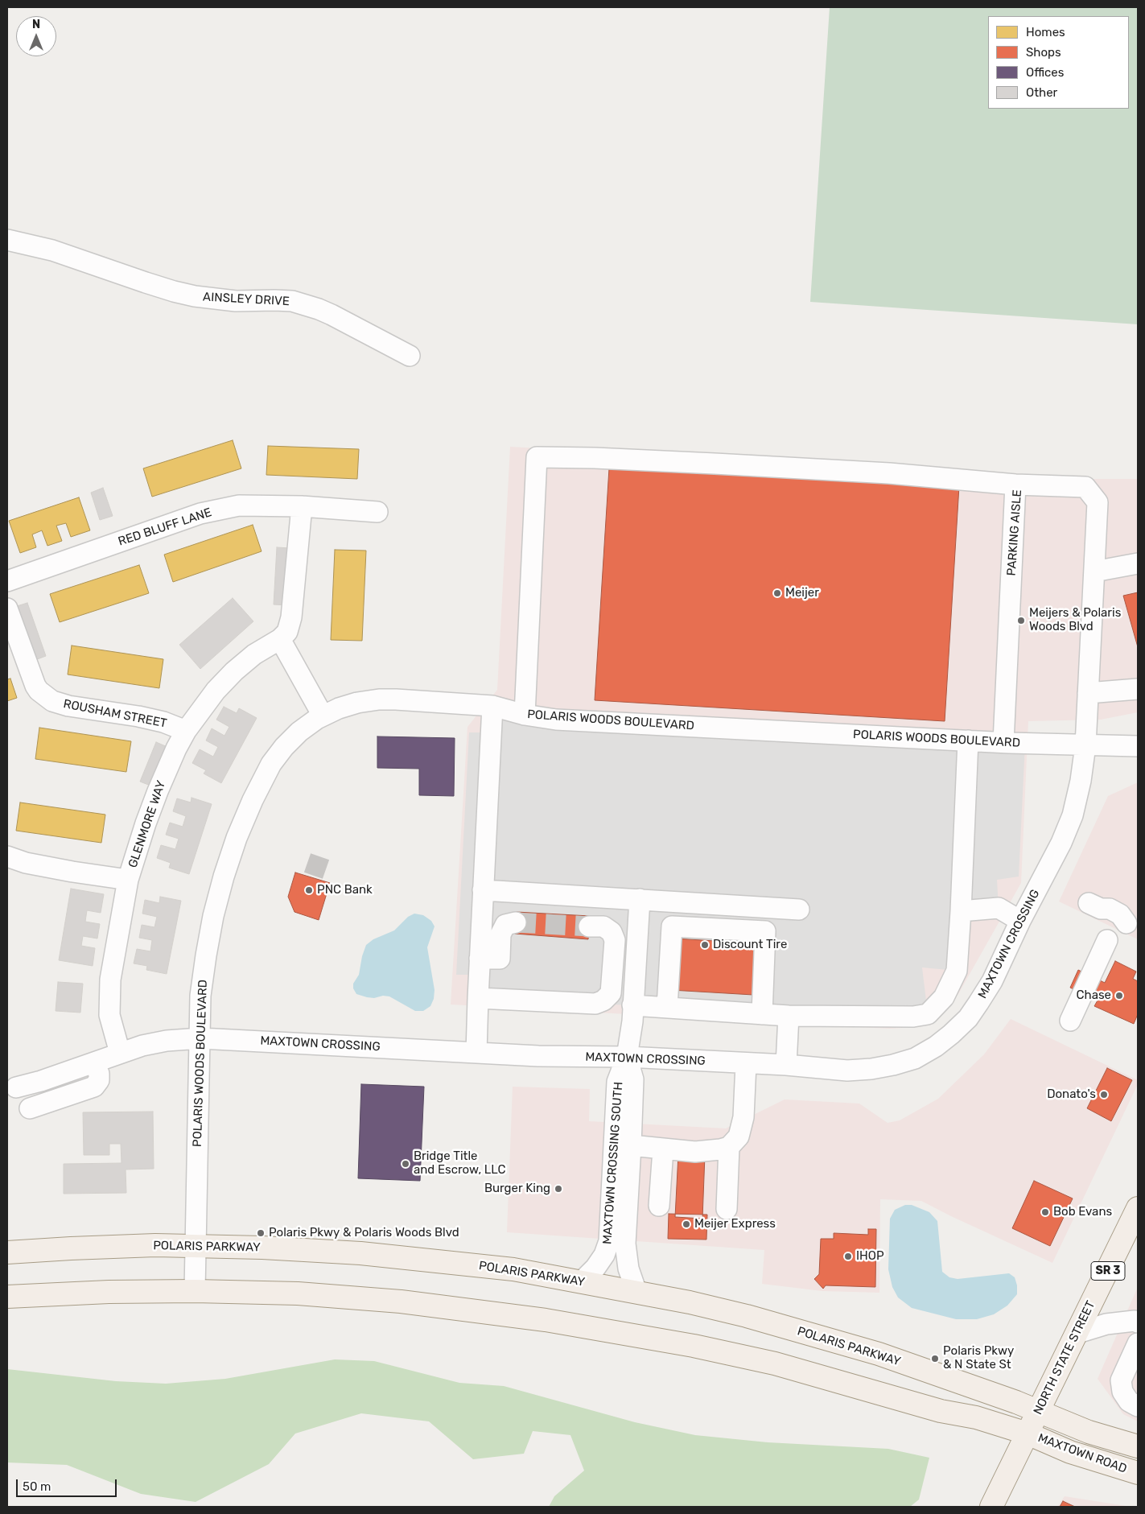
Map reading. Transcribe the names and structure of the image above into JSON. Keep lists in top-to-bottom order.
{
  "streets": {
    "main road": [
      "POLARIS PARKWAY",
      "SR 3",
      "NORTH STATE STREET",
      "MAXTOWN ROAD"
    ],
    "street": [
      "AINSLEY DRIVE",
      "RED BLUFF LANE",
      "PARKING AISLE",
      "ROUSHAM STREET",
      "POLARIS WOODS BOULEVARD",
      "GLENMORE WAY",
      "MAXTOWN CROSSING",
      "MAXTOWN CROSSING SOUTH"
    ]
  },
  "crossings": [
    ["RED BLUFF LANE", "GLENMORE WAY"],
    ["PARKING AISLE", "POLARIS WOODS BOULEVARD"],
    ["PARKING AISLE", "MAXTOWN CROSSING"],
    ["ROUSHAM STREET", "GLENMORE WAY"],
    ["POLARIS WOODS BOULEVARD", "MAXTOWN CROSSING"],
    ["POLARIS WOODS BOULEVARD", "POLARIS PARKWAY"],
    ["GLENMORE WAY", "MAXTOWN CROSSING"],
    ["MAXTOWN CROSSING", "MAXTOWN CROSSING SOUTH"],
    ["MAXTOWN CROSSING SOUTH", "POLARIS PARKWAY"],
    ["POLARIS PARKWAY", "NORTH STATE STREET"],
    ["POLARIS PARKWAY", "MAXTOWN ROAD"],
    ["NORTH STATE STREET", "MAXTOWN ROAD"]
  ],
  "places": [
    "Meijer",
    "Meijers & Polaris Woods Blvd",
    "PNC Bank",
    "Discount Tire",
    "Chase",
    "Donato's",
    "Bridge Title and Escrow, LLC",
    "Burger King",
    "Bob Evans",
    "Meijer Express",
    "Polaris Pkwy & Polaris Woods Blvd",
    "IHOP",
    "Polaris Pkwy & N State St"
  ],
  "legend": [
    "Homes",
    "Shops",
    "Offices",
    "Other"
  ],
  "scale_bar": "50 m",
  "north": "top"
}
